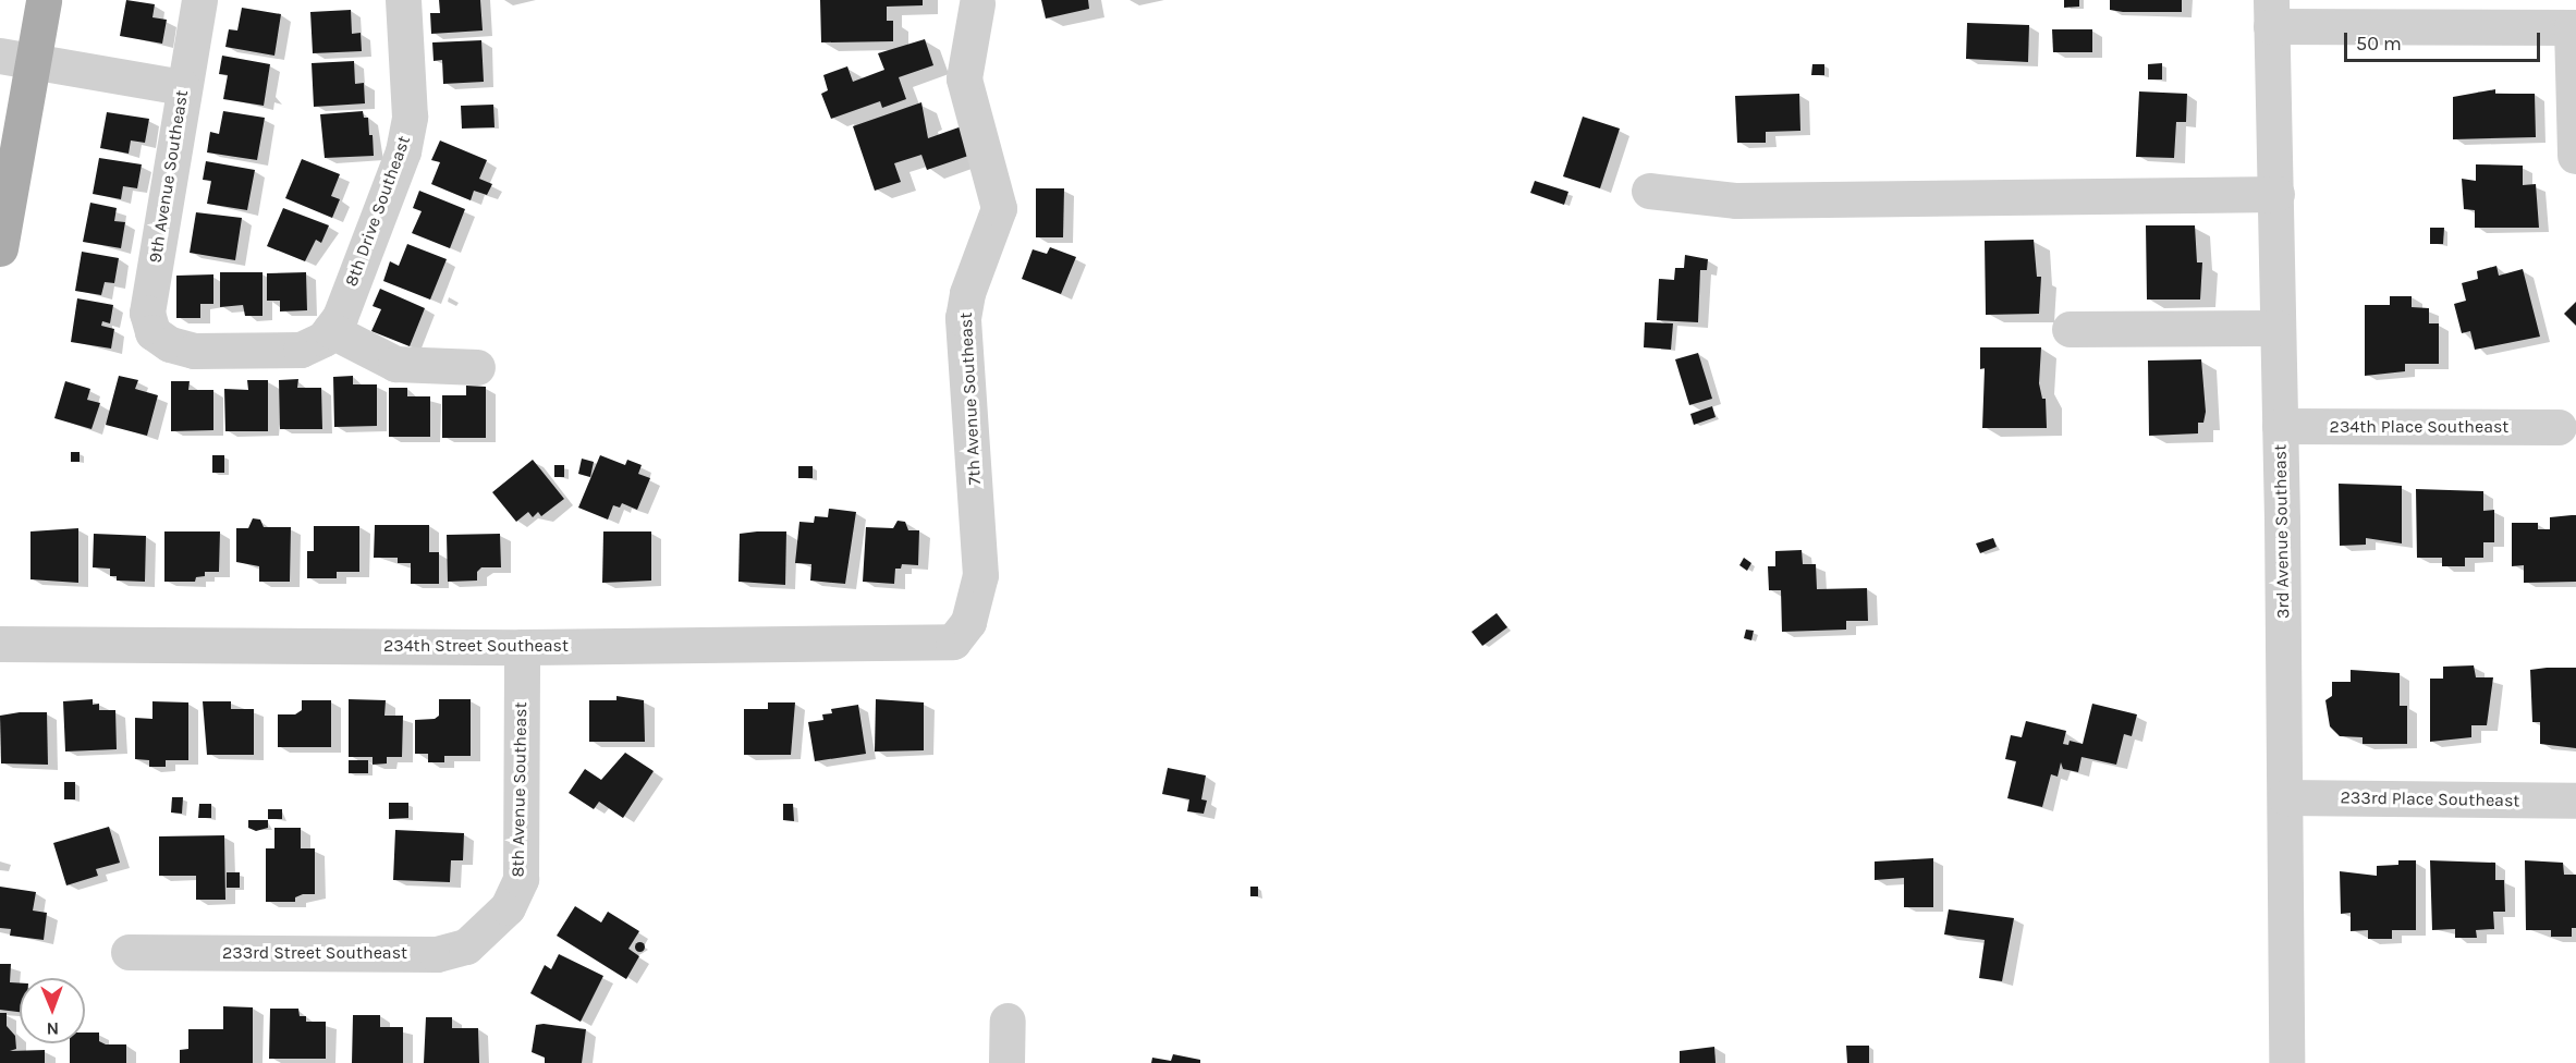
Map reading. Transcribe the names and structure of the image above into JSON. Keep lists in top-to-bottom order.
{
  "streets": {
    "street": [
      "9th Avenue Southeast",
      "8th Drive Southeast",
      "7th Avenue Southeast",
      "234th Place Southeast",
      "3rd Avenue Southeast",
      "234th Street Southeast",
      "8th Avenue Southeast",
      "233rd Place Southeast",
      "233rd Street Southeast"
    ]
  },
  "crossings": [
    ["9th Avenue Southeast", "8th Drive Southeast"],
    ["7th Avenue Southeast", "234th Street Southeast"],
    ["234th Place Southeast", "3rd Avenue Southeast"],
    ["3rd Avenue Southeast", "233rd Place Southeast"],
    ["234th Street Southeast", "8th Avenue Southeast"],
    ["8th Avenue Southeast", "233rd Street Southeast"]
  ],
  "scale_bar": "50 m",
  "north": "bottom"
}
